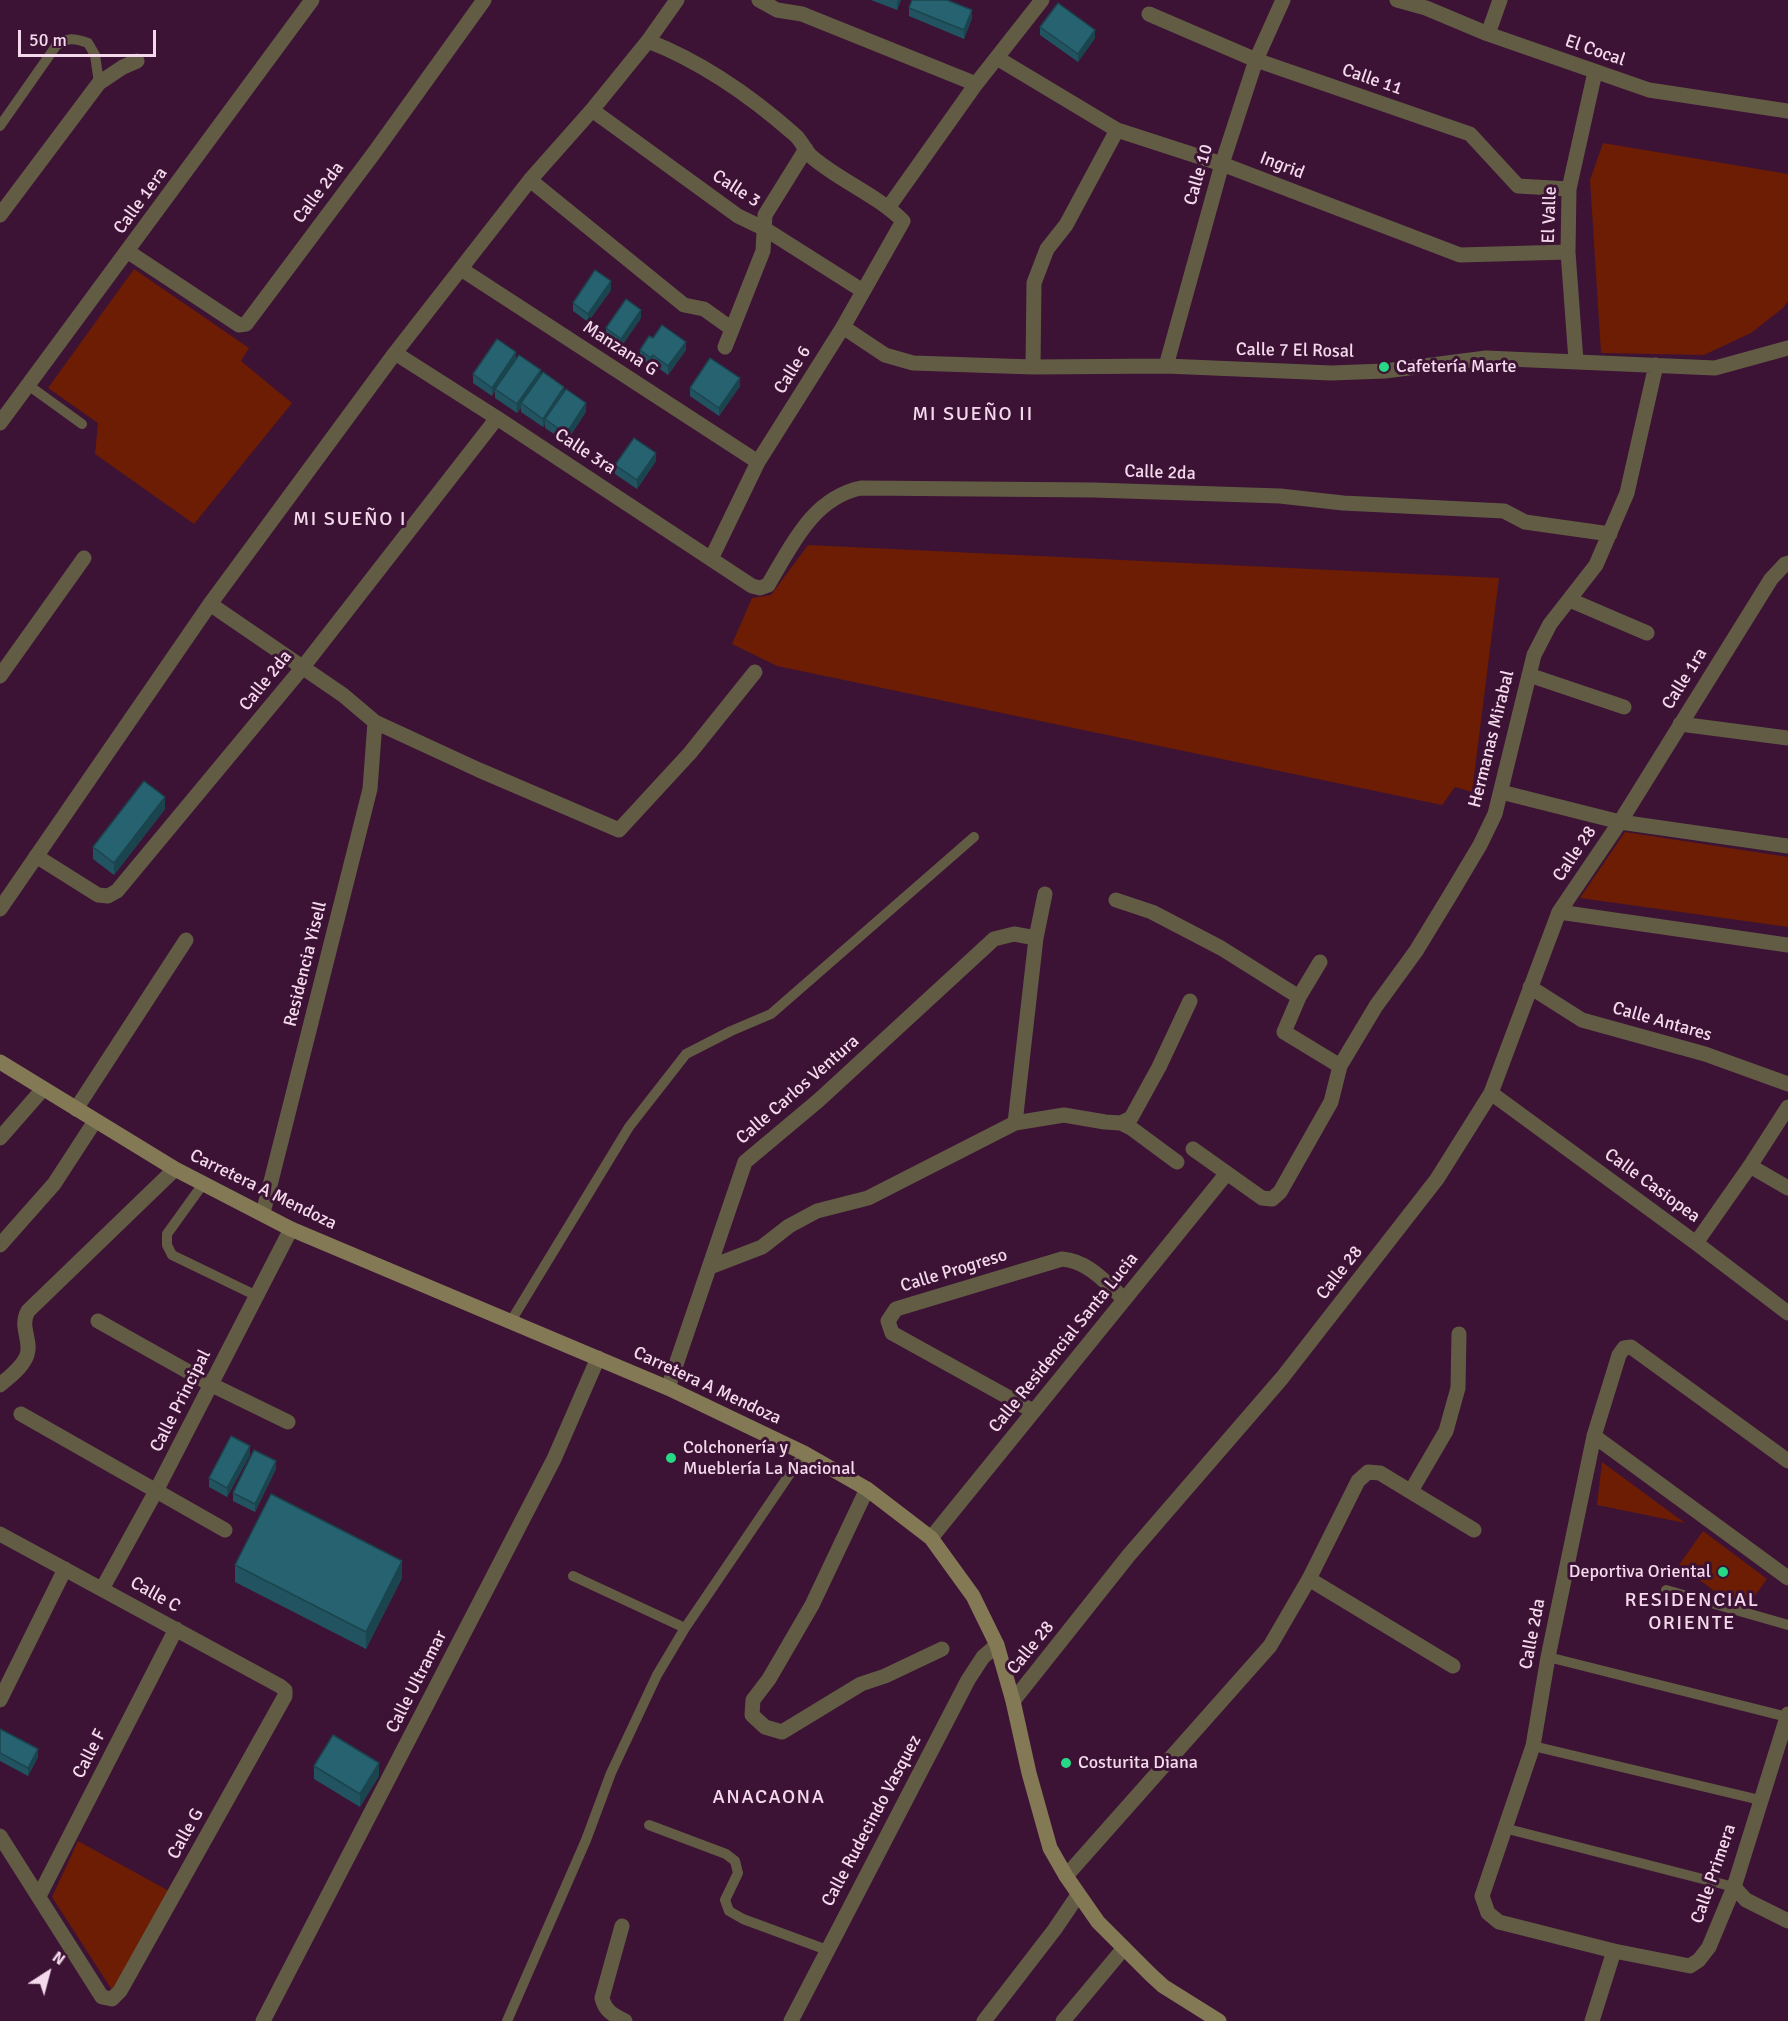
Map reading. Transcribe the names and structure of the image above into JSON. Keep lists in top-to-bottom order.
{
  "streets": {
    "street": [
      "El Cocal",
      "Calle 11",
      "Ingrid",
      "Calle 10",
      "Calle 3",
      "Calle 2da",
      "Calle 1era",
      "El Valle",
      "Manzana G",
      "Calle 7 El Rosal",
      "Calle 6",
      "Calle 3ra",
      "Calle 1ra",
      "Hermanas Mirabal",
      "Calle 28",
      "Residencia Yisell",
      "Calle Antares",
      "Calle Carlos Ventura",
      "Calle Casiopea",
      "Carretera A Mendoza",
      "Calle Progreso",
      "Calle Residencial Santa Lucia",
      "Calle Principal",
      "Calle C",
      "Calle Ultramar",
      "Calle F",
      "Calle Rudecindo Vasquez",
      "Calle G",
      "Calle Primera"
    ]
  },
  "crossings": [
    ["El Cocal", "El Valle"],
    ["Calle 11", "Calle 10"],
    ["Calle 11", "El Valle"],
    ["Ingrid", "Calle 10"],
    ["Ingrid", "El Valle"],
    ["Calle 10", "Calle 7 El Rosal"],
    ["Calle 3", "Calle 6"],
    ["Calle 2da", "Calle 1era"],
    ["Calle 2da", "Calle 3ra"],
    ["Calle 2da", "Hermanas Mirabal"],
    ["Calle 2da", "Calle Primera"],
    ["El Valle", "Calle 7 El Rosal"],
    ["Manzana G", "Calle 6"],
    ["Calle 7 El Rosal", "Calle 6"],
    ["Calle 7 El Rosal", "Hermanas Mirabal"],
    ["Calle 6", "Calle 3ra"],
    ["Calle 1ra", "Calle 28"],
    ["Hermanas Mirabal", "Calle Residencial Santa Lucia"],
    ["Calle 28", "Calle Antares"],
    ["Calle 28", "Calle Casiopea"],
    ["Calle 28", "Carretera A Mendoza"],
    ["Residencia Yisell", "Carretera A Mendoza"],
    ["Calle Carlos Ventura", "Carretera A Mendoza"],
    ["Carretera A Mendoza", "Calle Residencial Santa Lucia"],
    ["Carretera A Mendoza", "Calle Principal"],
    ["Carretera A Mendoza", "Calle Ultramar"],
    ["Carretera A Mendoza", "Calle Rudecindo Vasquez"],
    ["Calle Progreso", "Calle Residencial Santa Lucia"],
    ["Calle Principal", "Calle C"],
    ["Calle C", "Calle F"],
    ["Calle C", "Calle G"],
    ["Calle F", "Calle G"]
  ],
  "districts": [
    "MI SUEÑO II",
    "MI SUEÑO I",
    "RESIDENCIAL ORIENTE",
    "ANACAONA"
  ],
  "places": [
    "Cafetería Marte",
    "Colchonería y Mueblería La Nacional",
    "Deportiva Oriental",
    "Costurita Diana"
  ],
  "scale_bar": "50 m",
  "north": "top right"
}
